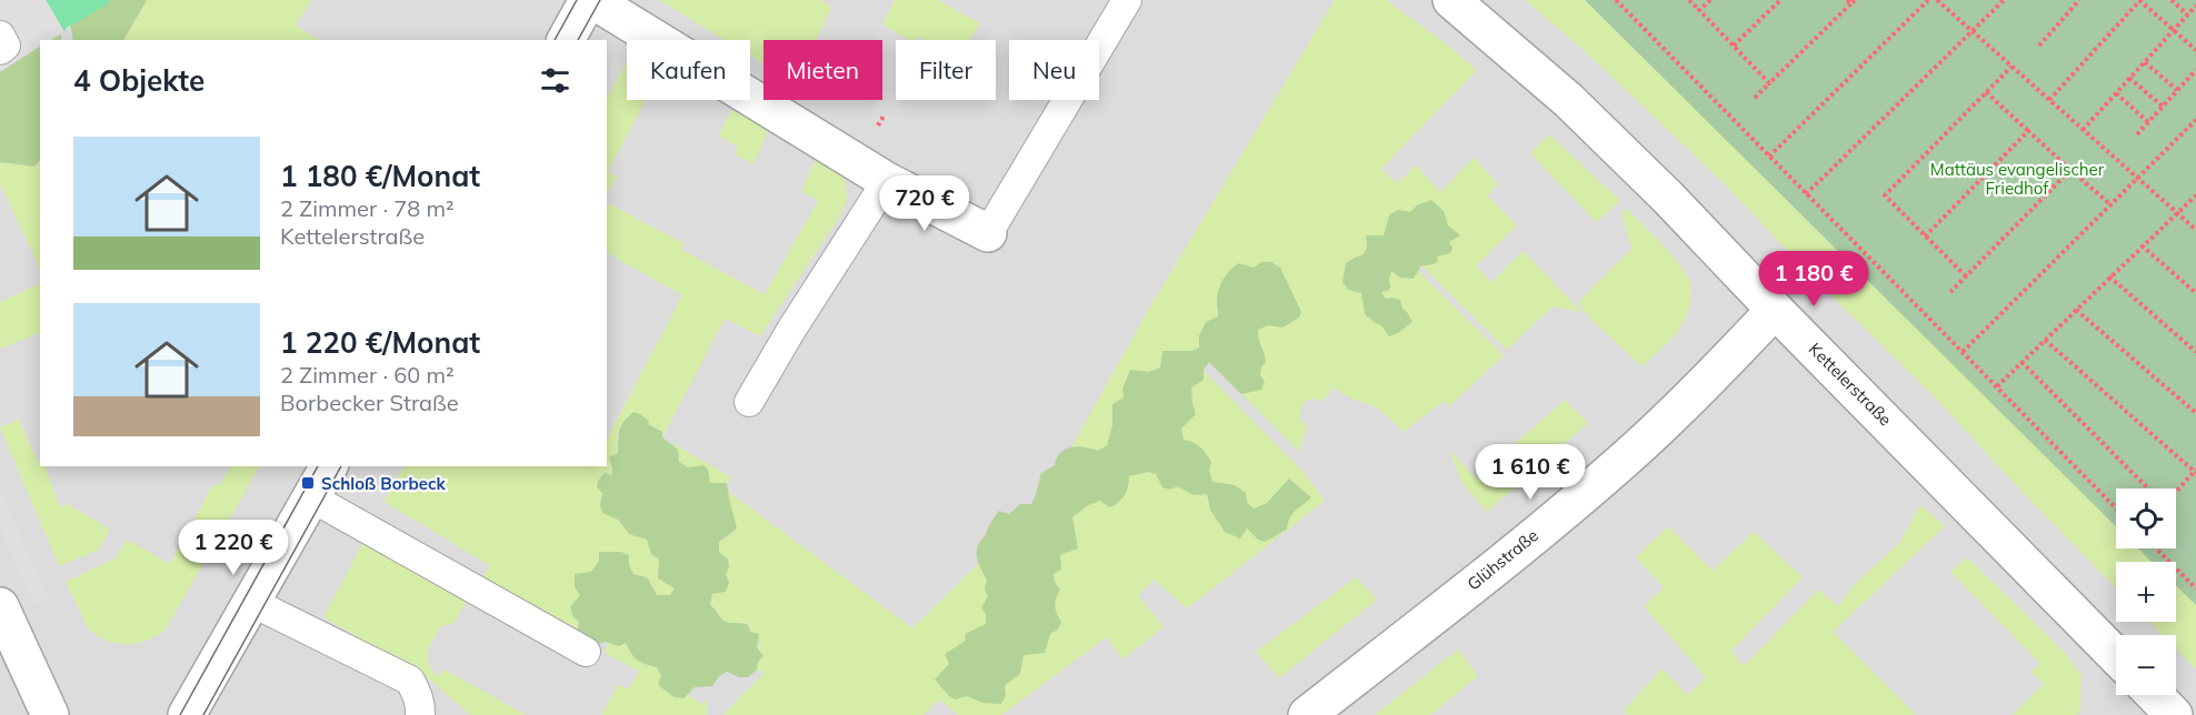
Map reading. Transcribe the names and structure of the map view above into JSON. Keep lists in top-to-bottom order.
{
  "streets": {
    "street": ["Kettelerstraße", "Glühstraße"]
  },
  "crossings": [
    ["Kettelerstraße", "Glühstraße"]
  ],
  "parks": ["Mattäus evangelischer Friedhof"],
  "places": {
    "transit": ["Schloß Borbeck"]
  },
  "page": {
    "chip": [
      "Kaufen",
      "Mieten",
      "Filter",
      "Neu"
    ],
    "heading": "4 Objekte",
    "list": [
      {
        "name": "1 180 €/Monat",
        "note": "2 Zimmer · 78 m² · Kettelerstraße"
      },
      {
        "name": "1 220 €/Monat",
        "note": "2 Zimmer · 60 m² · Borbecker Straße"
      }
    ],
    "price": [
      "720 €",
      "1 180 €",
      "1 610 €",
      "1 220 €"
    ],
    "map_buttons": ["+", "−"]
  }
}
